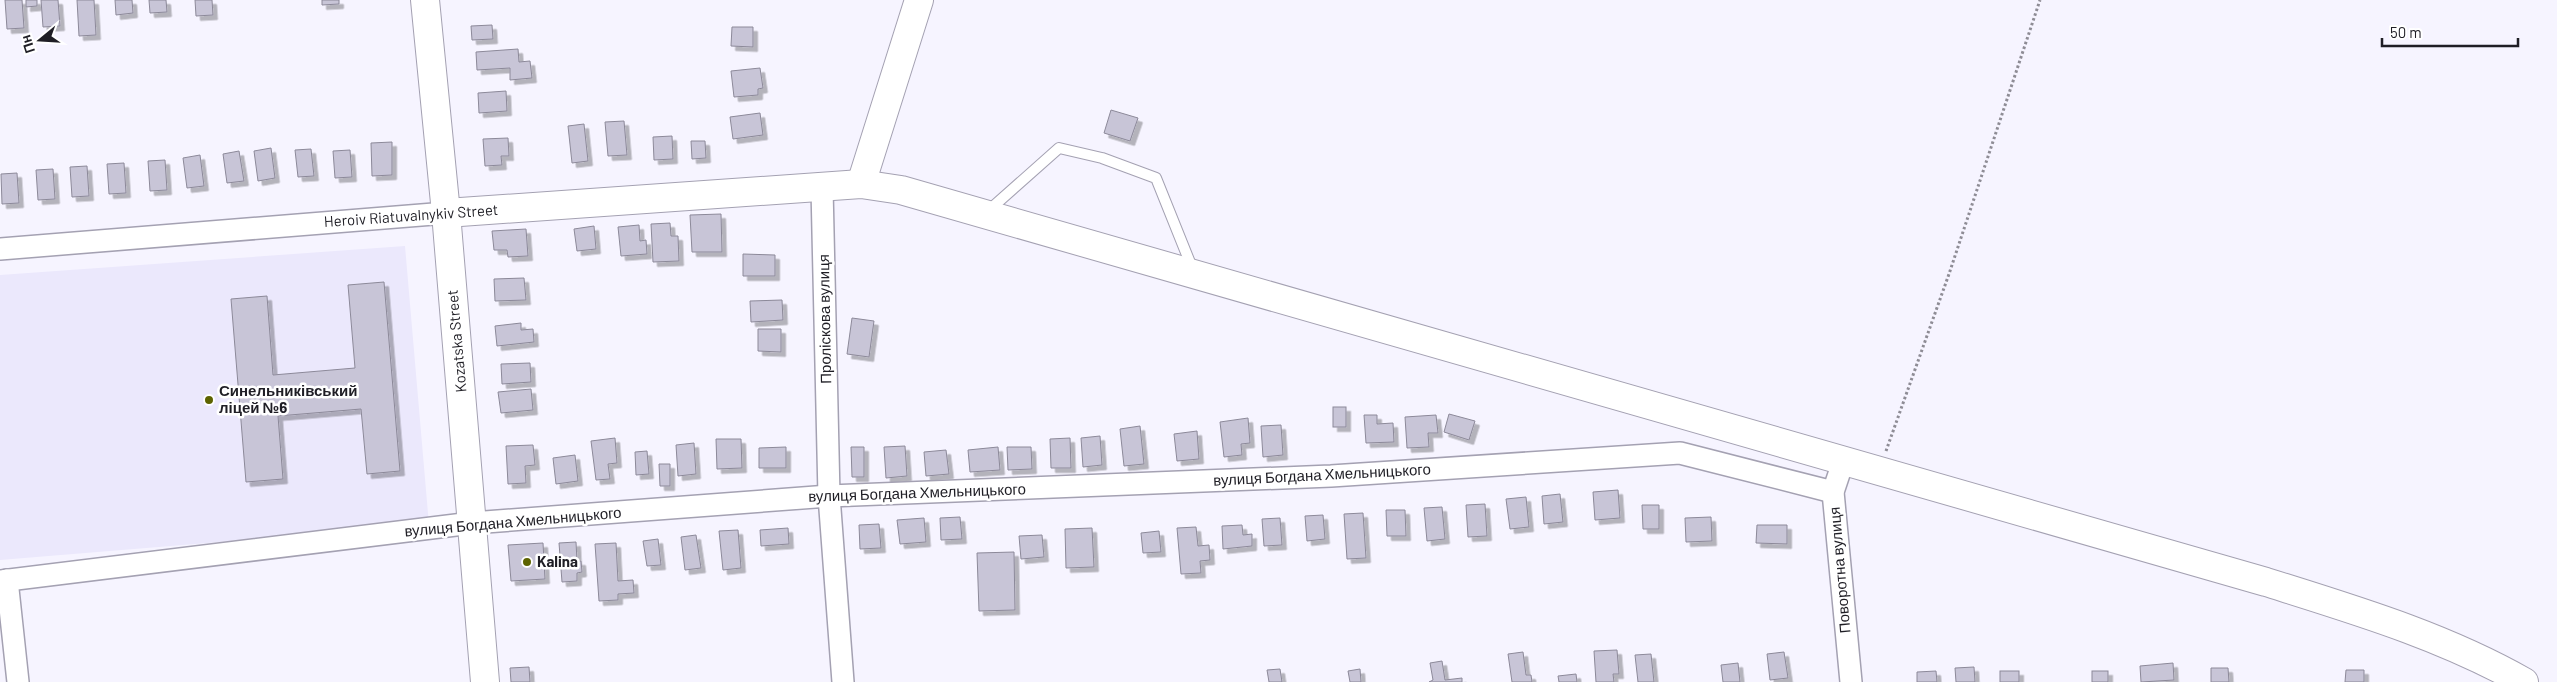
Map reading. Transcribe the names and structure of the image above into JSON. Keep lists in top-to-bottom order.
{
  "streets": {
    "street": [
      "Heroiv Riatuvalnykiv Street",
      "Проліскова вулиця",
      "Kozatska Street",
      "вулиця Богдана Хмельницького",
      "Поворотна вулиця"
    ]
  },
  "crossings": [
    ["Heroiv Riatuvalnykiv Street", "Проліскова вулиця"],
    ["Heroiv Riatuvalnykiv Street", "Kozatska Street"],
    ["Проліскова вулиця", "вулиця Богдана Хмельницького"],
    ["Kozatska Street", "вулиця Богдана Хмельницького"],
    ["вулиця Богдана Хмельницького", "Поворотна вулиця"]
  ],
  "places": ["Синельниківський ліцей №6", "Kalina"],
  "scale_bar": "50 m",
  "north": "left"
}
